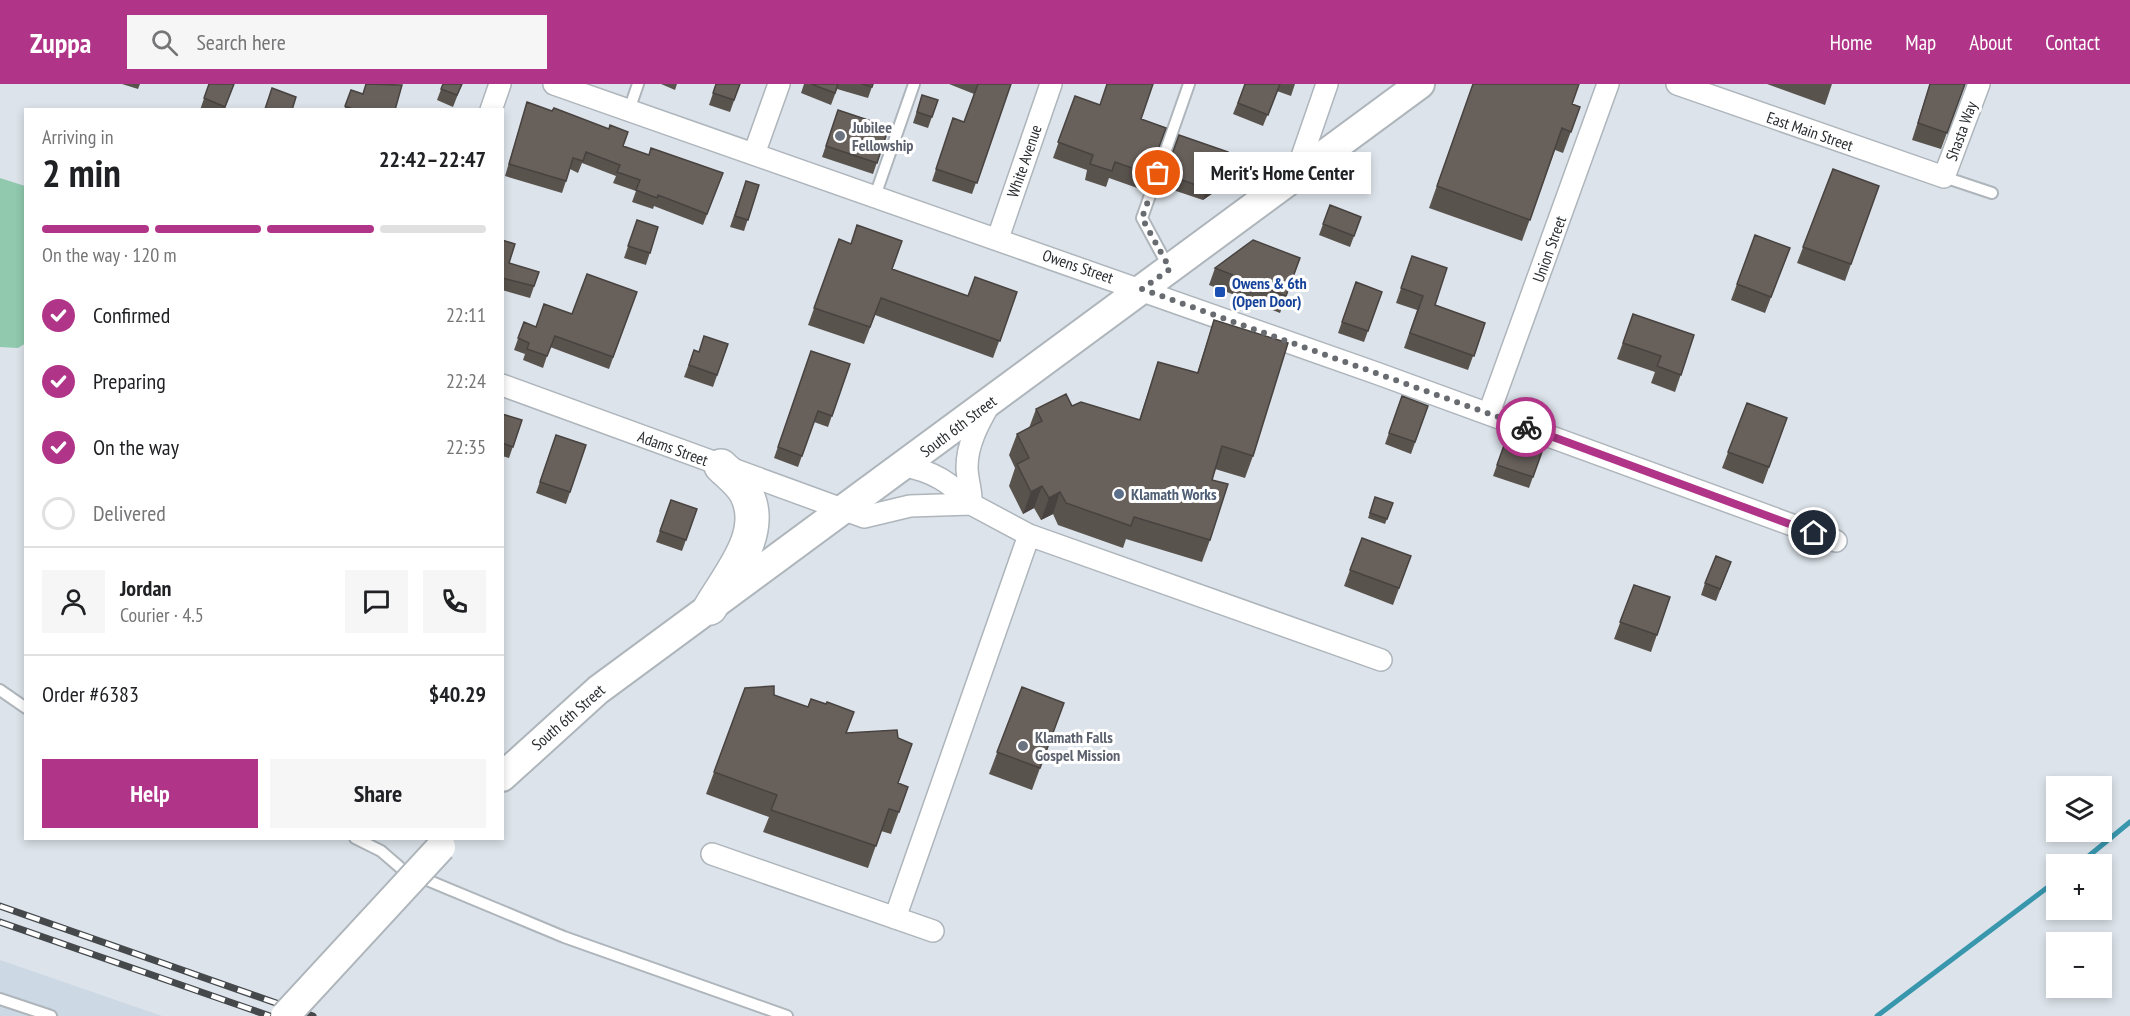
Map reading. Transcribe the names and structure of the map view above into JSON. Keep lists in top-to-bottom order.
{
  "streets": {
    "main road": ["South 6th Street"],
    "street": [
      "East Main Street",
      "Shasta Way",
      "White Avenue",
      "Union Street",
      "Owens Street",
      "Adams Street"
    ]
  },
  "crossings": [
    ["East Main Street", "Shasta Way"],
    ["White Avenue", "Owens Street"],
    ["Union Street", "Owens Street"],
    ["Owens Street", "South 6th Street"],
    ["South 6th Street", "Adams Street"]
  ],
  "places": {
    "other": [
      "Jubilee Fellowship",
      "Merit's Home Center",
      "Klamath Works",
      "Klamath Falls Gospel Mission"
    ],
    "transit": ["Owens & 6th (Open Door)"]
  },
  "page": {
    "header": "Zuppa",
    "search": "Search here",
    "nav": [
      "Home",
      "Map",
      "About",
      "Contact"
    ],
    "heading": ["2 min", "Arriving in", "22:42–22:47"],
    "panel": [
      "Jordan",
      "Courier · 4.5",
      "Order #6383",
      "$40.29"
    ],
    "bubble": "Merit's Home Center",
    "bar": "On the way · 120 m",
    "list": [
      ["Confirmed", "22:11"],
      ["Preparing", "22:24"],
      ["On the way", "22:35"],
      "Delivered"
    ],
    "buttons": ["Help", "Share"],
    "map_buttons": ["+", "−"]
  }
}
